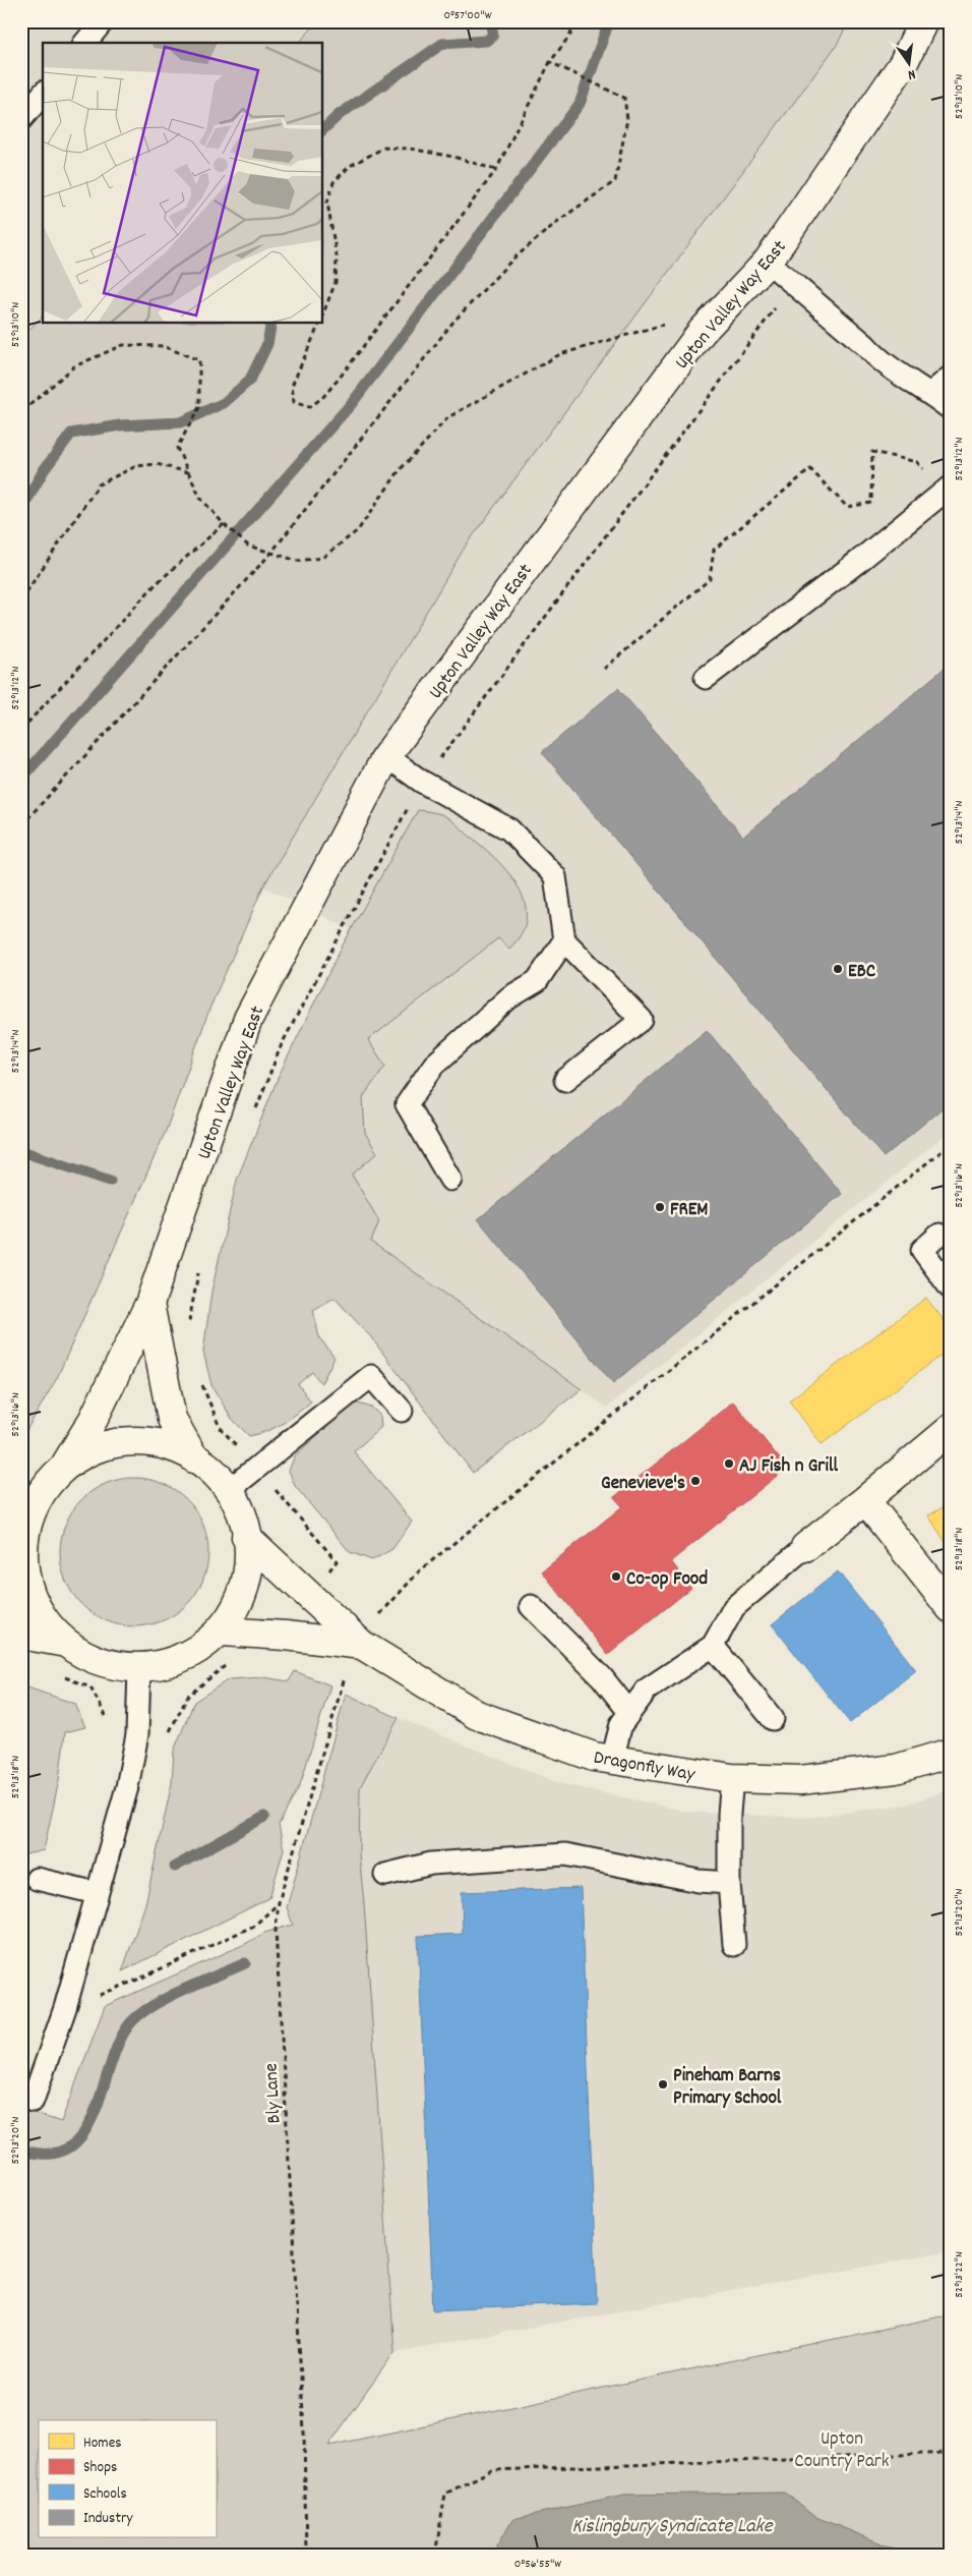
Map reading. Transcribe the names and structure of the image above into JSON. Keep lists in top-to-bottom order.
{
  "streets": {
    "street": ["Upton Valley Way East", "Dragonfly Way"],
    "path": ["Bly Lane"]
  },
  "crossings": [
    ["Dragonfly Way", "Bly Lane"]
  ],
  "water": ["Kislingbury Syndicate Lake"],
  "parks": ["Upton Country Park"],
  "places": [
    "EBC",
    "FREM",
    "AJ Fish n Grill",
    "Genevieve's",
    "Co-op Food",
    "Pineham Barns Primary School"
  ],
  "legend": [
    "Homes",
    "Shops",
    "Schools",
    "Industry"
  ],
  "north": "bottom",
  "coordinates": [
    "0°57'00\"W",
    "52°13'10\"N",
    "52°13'12\"N",
    "52°13'14\"N",
    "52°13'16\"N",
    "52°13'18\"N",
    "52°13'20\"N",
    "52°13'22\"N",
    "0°56'55\"W"
  ]
}
